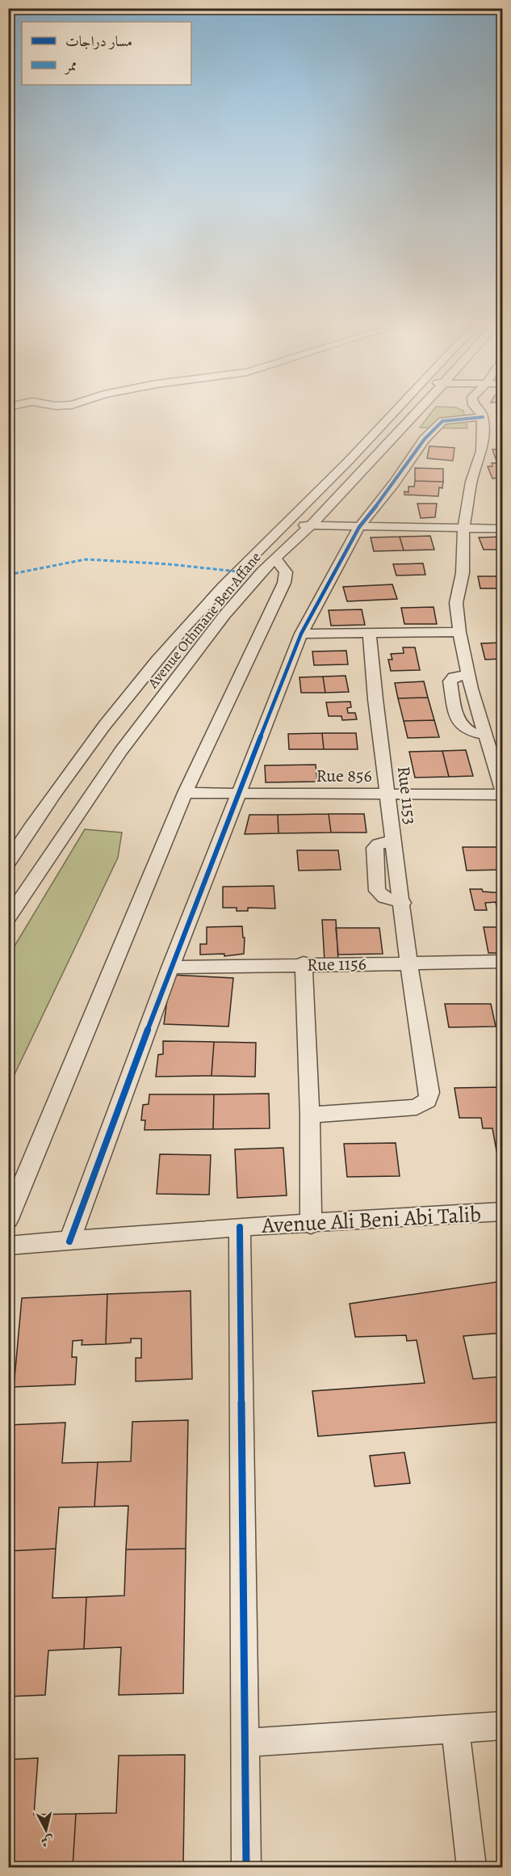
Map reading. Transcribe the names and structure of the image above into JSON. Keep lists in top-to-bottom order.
{
  "streets": {
    "street": [
      "Avenue Othmane Ben Affane",
      "Rue 856",
      "Rue 1153",
      "Rue 1156",
      "Avenue Ali Beni Abi Talib"
    ]
  },
  "crossings": [
    ["Rue 856", "Rue 1153"],
    ["Rue 1153", "Rue 1156"]
  ],
  "legend": ["مسار دراجات", "ممر"],
  "north": "bottom"
}
